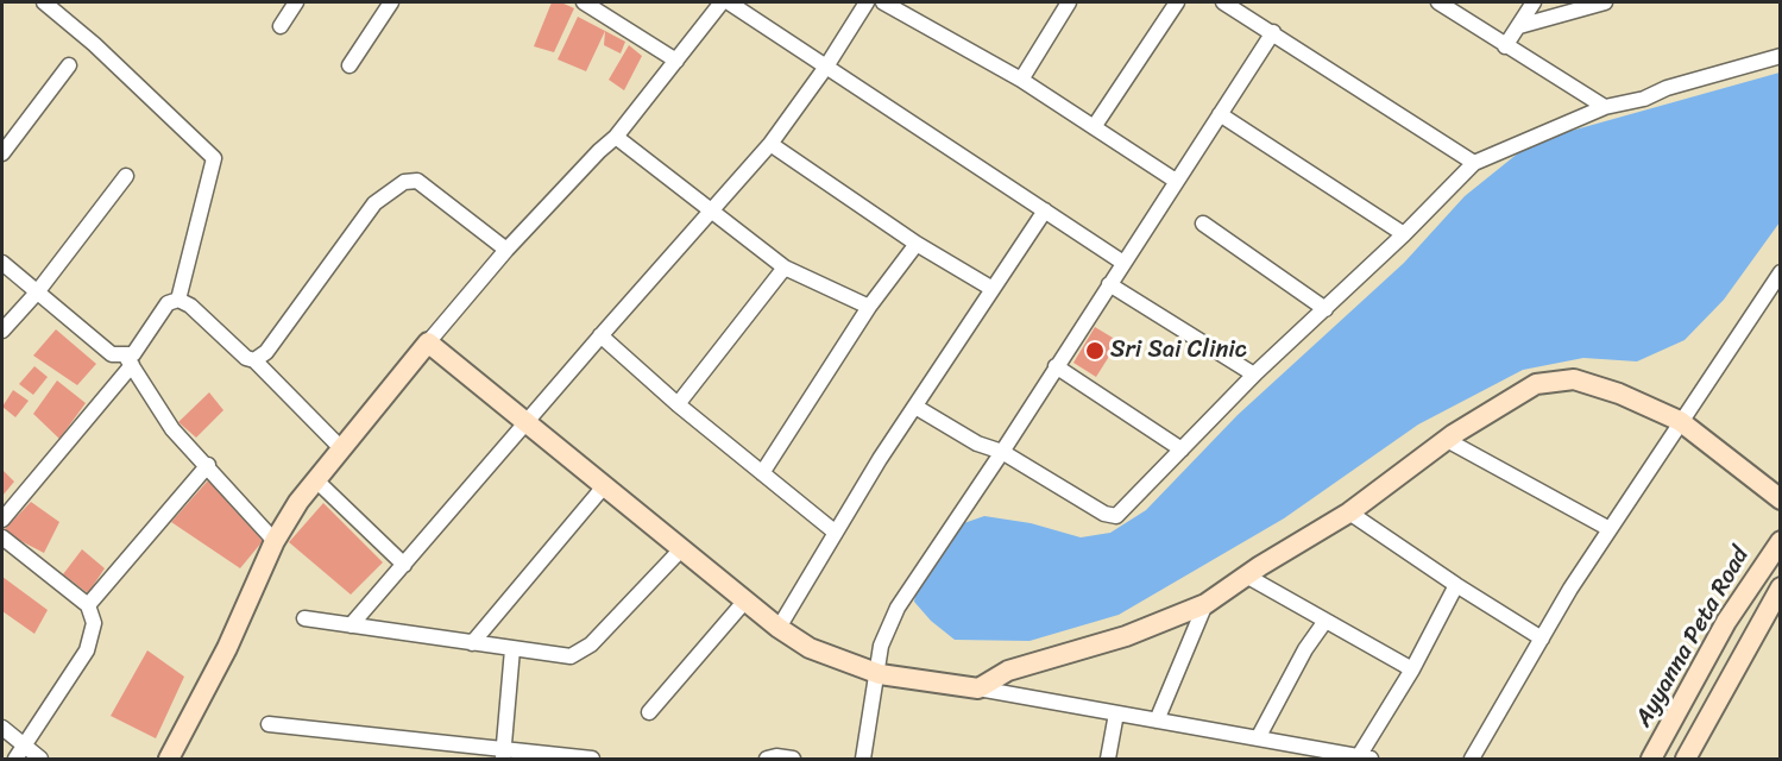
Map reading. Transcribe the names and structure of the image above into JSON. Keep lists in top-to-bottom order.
{
  "streets": {
    "street": ["Ayyanna Peta Road"]
  },
  "places": ["Sri Sai Clinic"]
}
